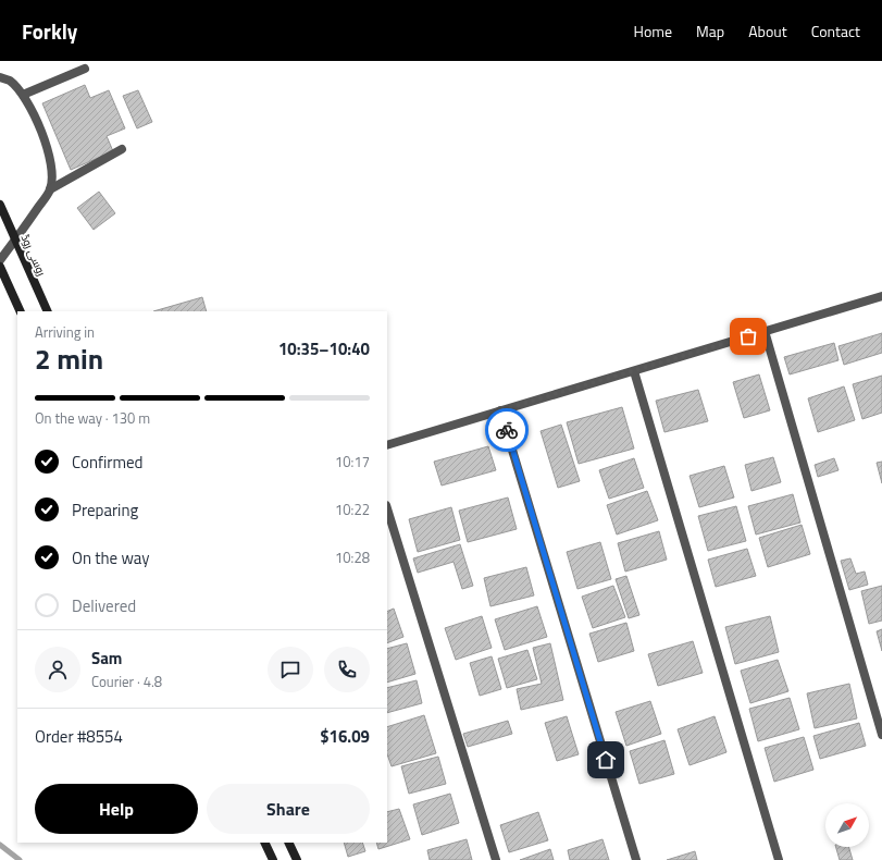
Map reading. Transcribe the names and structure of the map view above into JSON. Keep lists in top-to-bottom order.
{
  "streets": {
    "main road": ["روسی روڈ"]
  },
  "north": "top right",
  "page": {
    "header": "Forkly",
    "nav": [
      "Home",
      "Map",
      "About",
      "Contact"
    ],
    "heading": ["2 min", "Arriving in", "10:35–10:40"],
    "panel": [
      "Sam",
      "Courier · 4.8",
      "Order #8554",
      "$16.09"
    ],
    "bar": "On the way · 130 m",
    "list": [
      ["Confirmed", "10:17"],
      ["Preparing", "10:22"],
      ["On the way", "10:28"],
      "Delivered"
    ],
    "buttons": ["Help", "Share"]
  }
}
